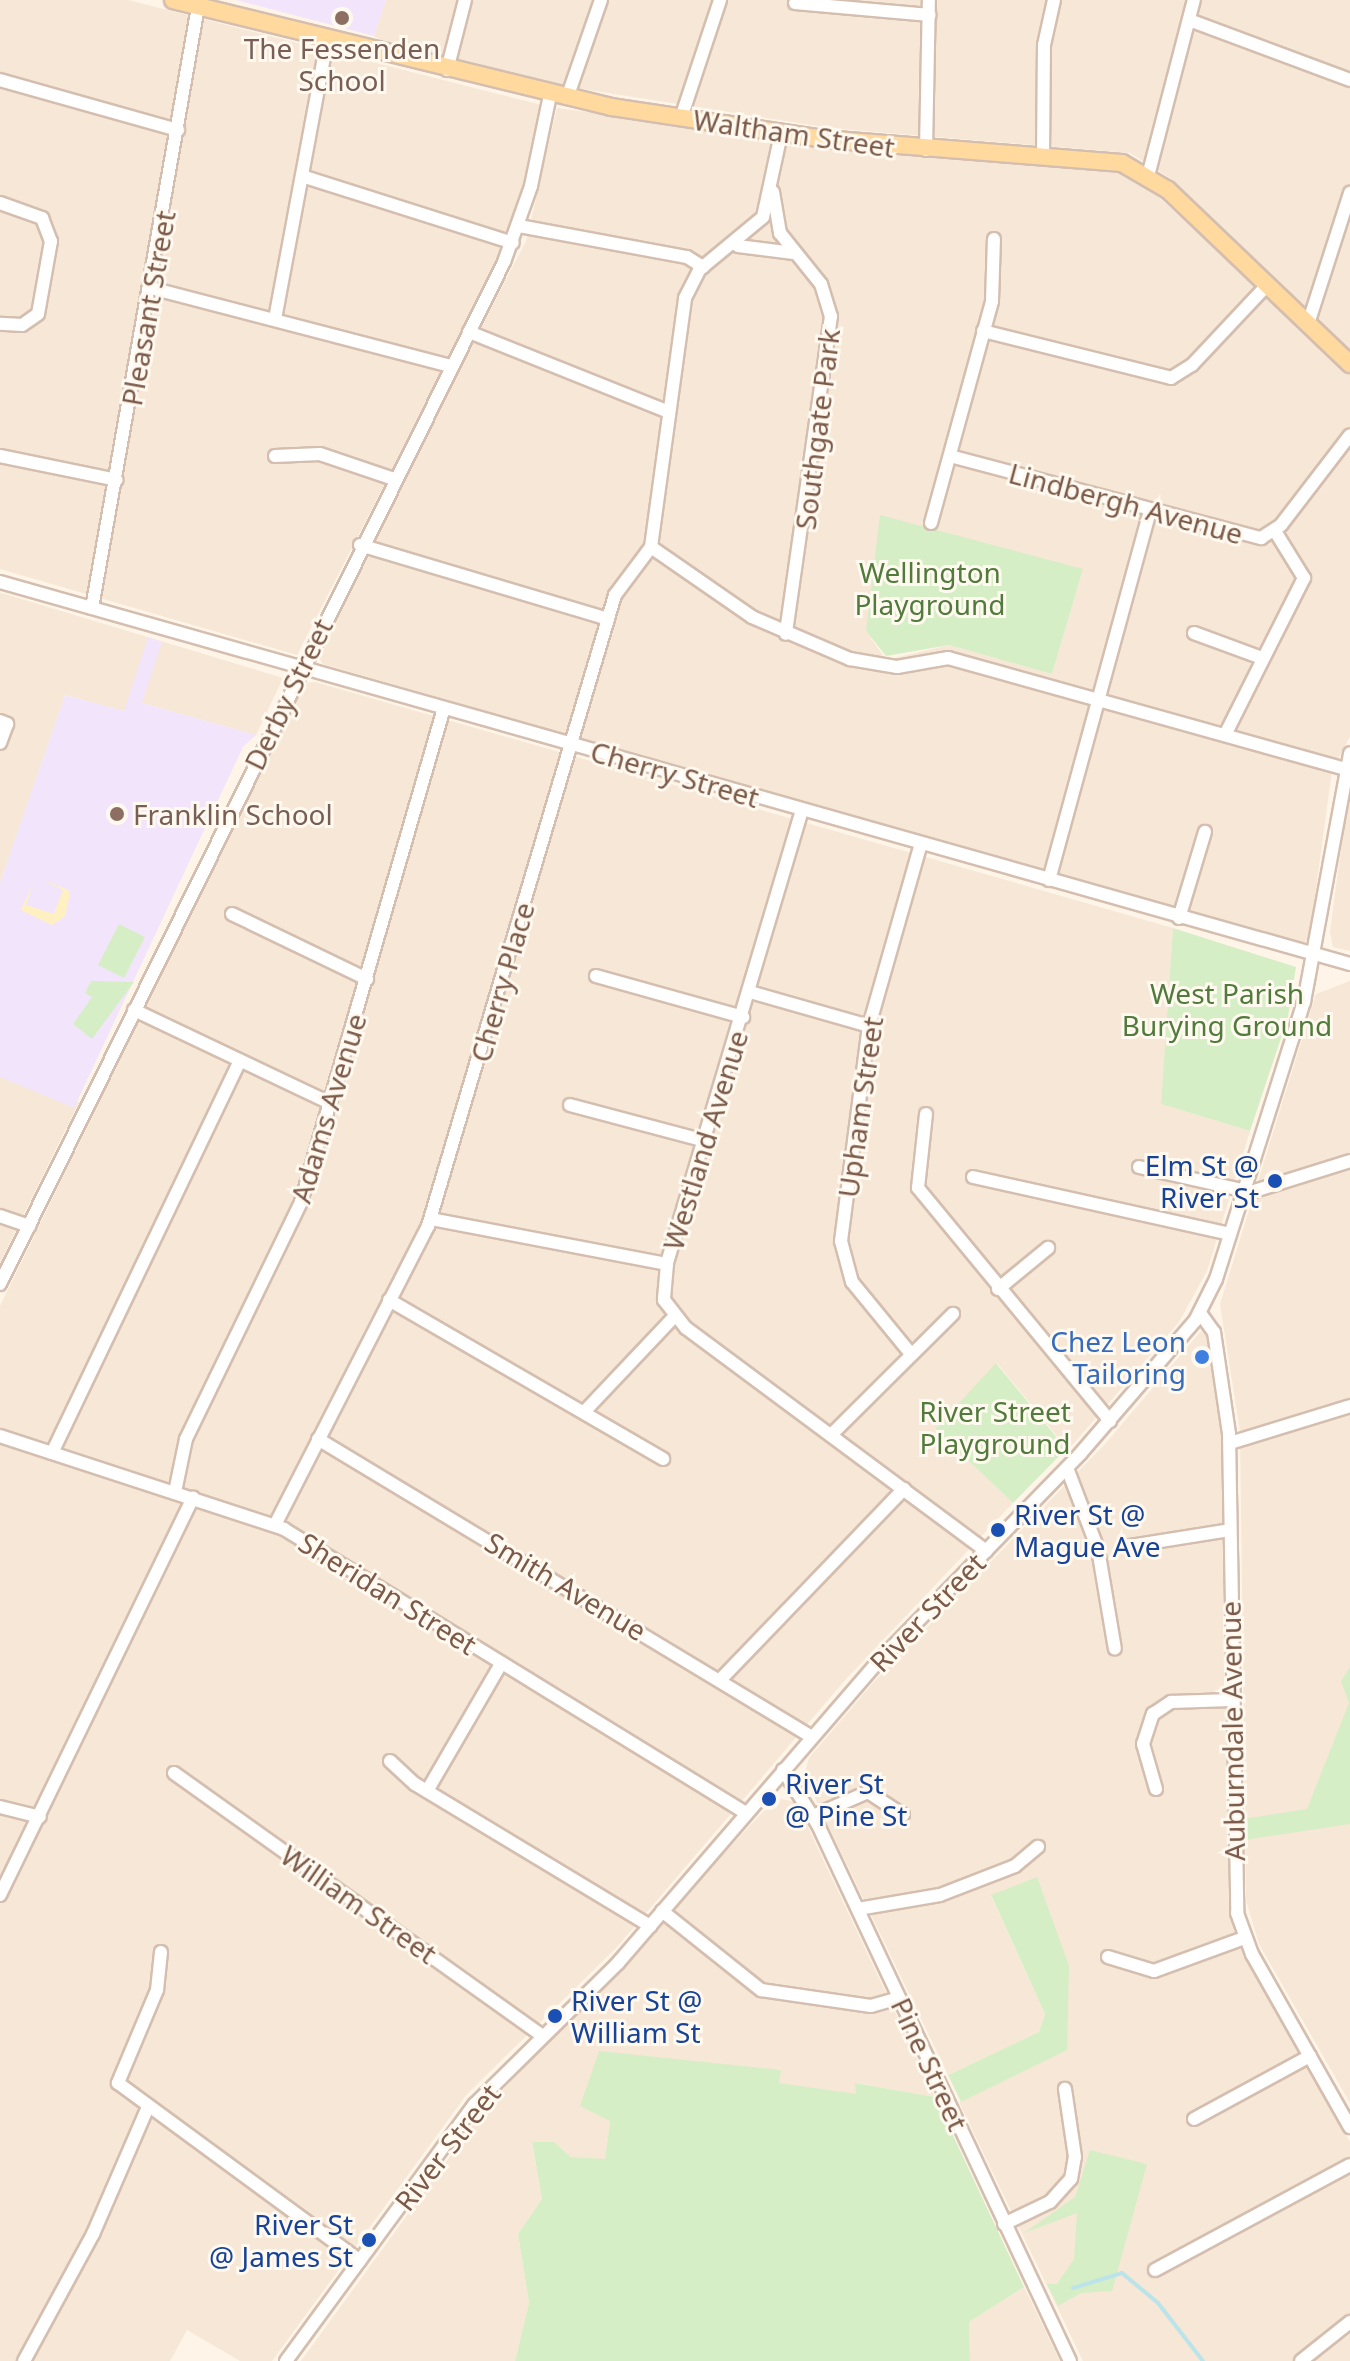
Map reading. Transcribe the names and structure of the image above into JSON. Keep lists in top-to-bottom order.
{
  "streets": {
    "main road": ["Waltham Street"],
    "street": [
      "Pleasant Street",
      "Southgate Park",
      "Lindbergh Avenue",
      "Derby Street",
      "Cherry Street",
      "Cherry Place",
      "Upham Street",
      "Adams Avenue",
      "Westland Avenue",
      "Smith Avenue",
      "Sheridan Street",
      "River Street",
      "Auburndale Avenue",
      "William Street",
      "Pine Street"
    ]
  },
  "crossings": [
    ["Waltham Street", "Pleasant Street"],
    ["Waltham Street", "Derby Street"],
    ["Pleasant Street", "Cherry Street"],
    ["Derby Street", "Cherry Street"],
    ["Cherry Street", "Cherry Place"],
    ["Cherry Street", "Upham Street"],
    ["Cherry Street", "Adams Avenue"],
    ["Cherry Street", "Westland Avenue"],
    ["Cherry Street", "River Street"],
    ["Cherry Place", "Smith Avenue"],
    ["Cherry Place", "Sheridan Street"],
    ["Adams Avenue", "Sheridan Street"],
    ["Smith Avenue", "River Street"],
    ["Sheridan Street", "River Street"],
    ["River Street", "Auburndale Avenue"],
    ["River Street", "William Street"],
    ["River Street", "Pine Street"]
  ],
  "parks": ["Wellington Playground", "West Parish Burying Ground", "River Street Playground"],
  "places": [
    "The Fessenden School",
    "Franklin School",
    "Elm St @ River St",
    "Chez Leon Tailoring",
    "River St @ Mague Ave",
    "River St @ Pine St",
    "River St @ William St",
    "River St @ James St"
  ]
}
